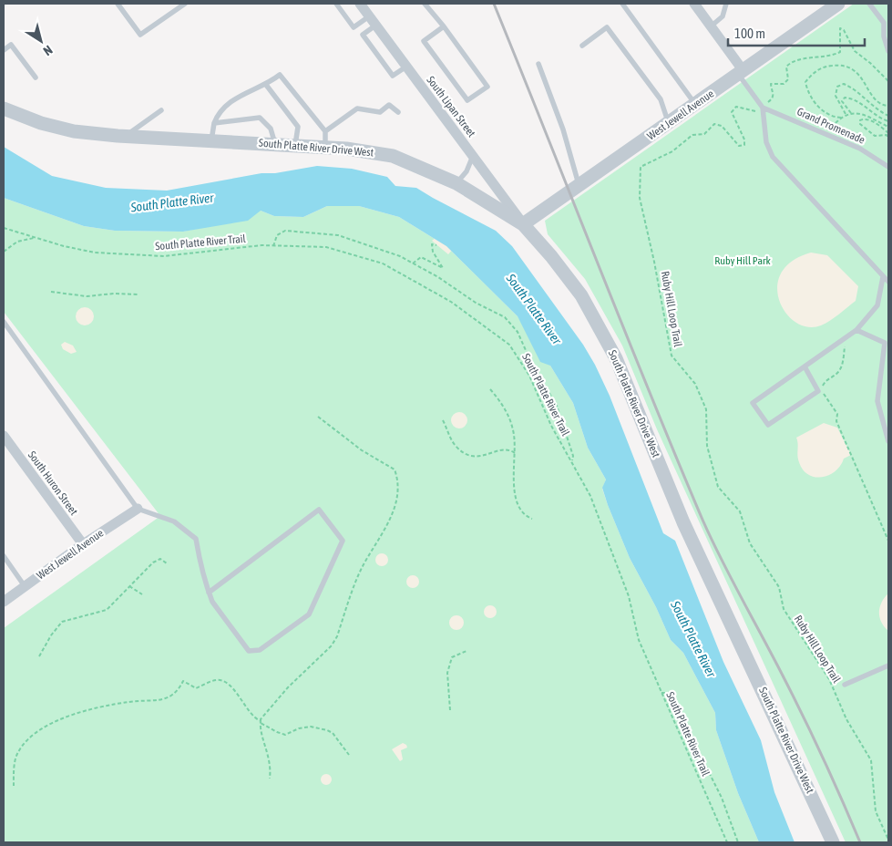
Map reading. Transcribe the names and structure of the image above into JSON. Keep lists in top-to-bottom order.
{
  "streets": {
    "street": [
      "South Lipan Street",
      "West Jewell Avenue",
      "South Platte River Drive West",
      "South Huron Street"
    ],
    "lane": ["Grand Promenade"],
    "path": ["South Platte River Trail", "Ruby Hill Loop Trail"]
  },
  "crossings": [
    ["South Lipan Street", "West Jewell Avenue"],
    ["South Lipan Street", "South Platte River Drive West"],
    ["West Jewell Avenue", "South Platte River Drive West"],
    ["West Jewell Avenue", "South Huron Street"],
    ["Grand Promenade", "Ruby Hill Loop Trail"]
  ],
  "water": ["South Platte River"],
  "parks": ["Ruby Hill Park"],
  "scale_bar": "100 m",
  "north": "bottom right"
}
